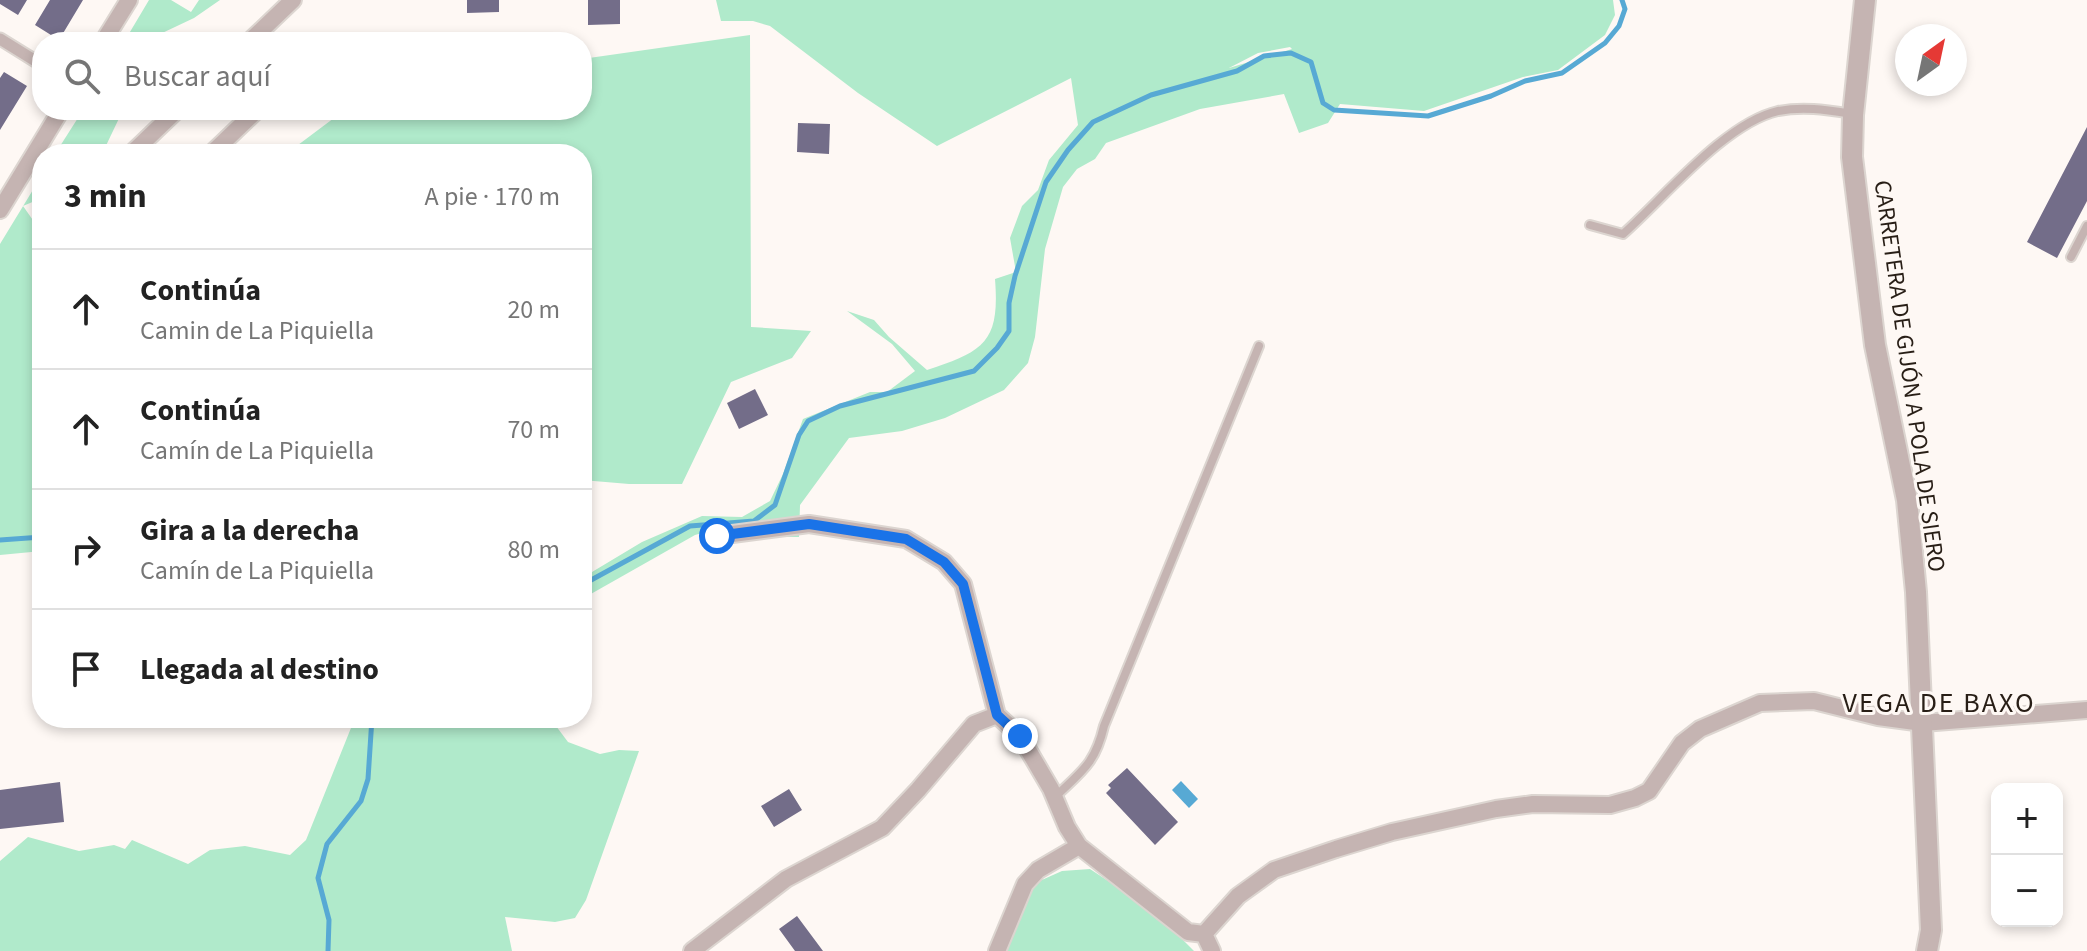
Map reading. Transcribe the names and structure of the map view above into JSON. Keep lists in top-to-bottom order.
{
  "streets": {
    "street": ["CARRETERA DE GIJÓN A POLA DE SIERO"]
  },
  "districts": ["VEGA DE BAXO"],
  "north": "top right",
  "page": {
    "search": "Buscar aquí",
    "heading": ["3 min", "A pie · 170 m"],
    "list": [
      ["Continúa", "Camin de La Piquiella", "20 m"],
      ["Continúa", "Camín de La Piquiella", "70 m"],
      ["Gira a la derecha", "Camín de La Piquiella", "80 m"],
      "Llegada al destino"
    ],
    "map_buttons": ["+", "−"]
  }
}
